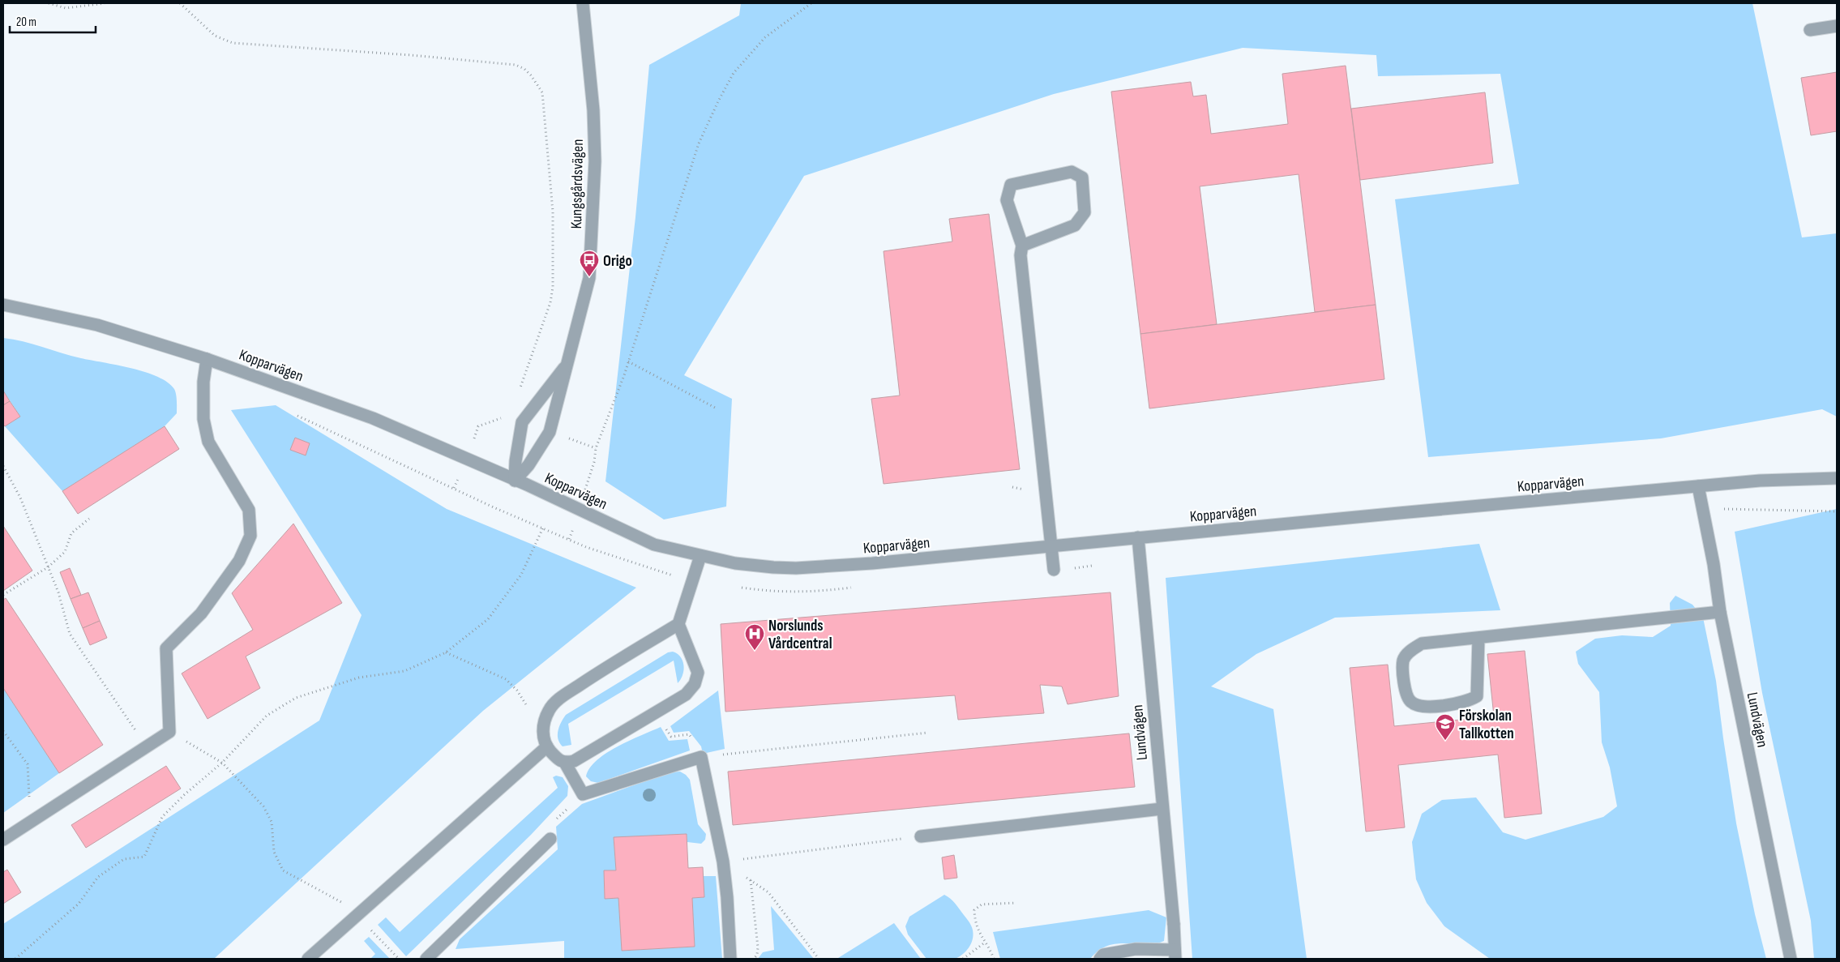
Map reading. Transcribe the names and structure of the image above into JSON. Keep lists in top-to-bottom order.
{
  "streets": {
    "street": ["Kungsgårdsvägen", "Kopparvägen", "Lundvägen"]
  },
  "crossings": [
    ["Kungsgårdsvägen", "Kopparvägen"],
    ["Kopparvägen", "Lundvägen"]
  ],
  "places": {
    "bus stop": ["Origo"],
    "hospital": ["Norslunds Vårdcentral"],
    "school or university": ["Förskolan Tallkotten"]
  },
  "scale_bar": "20 m"
}
